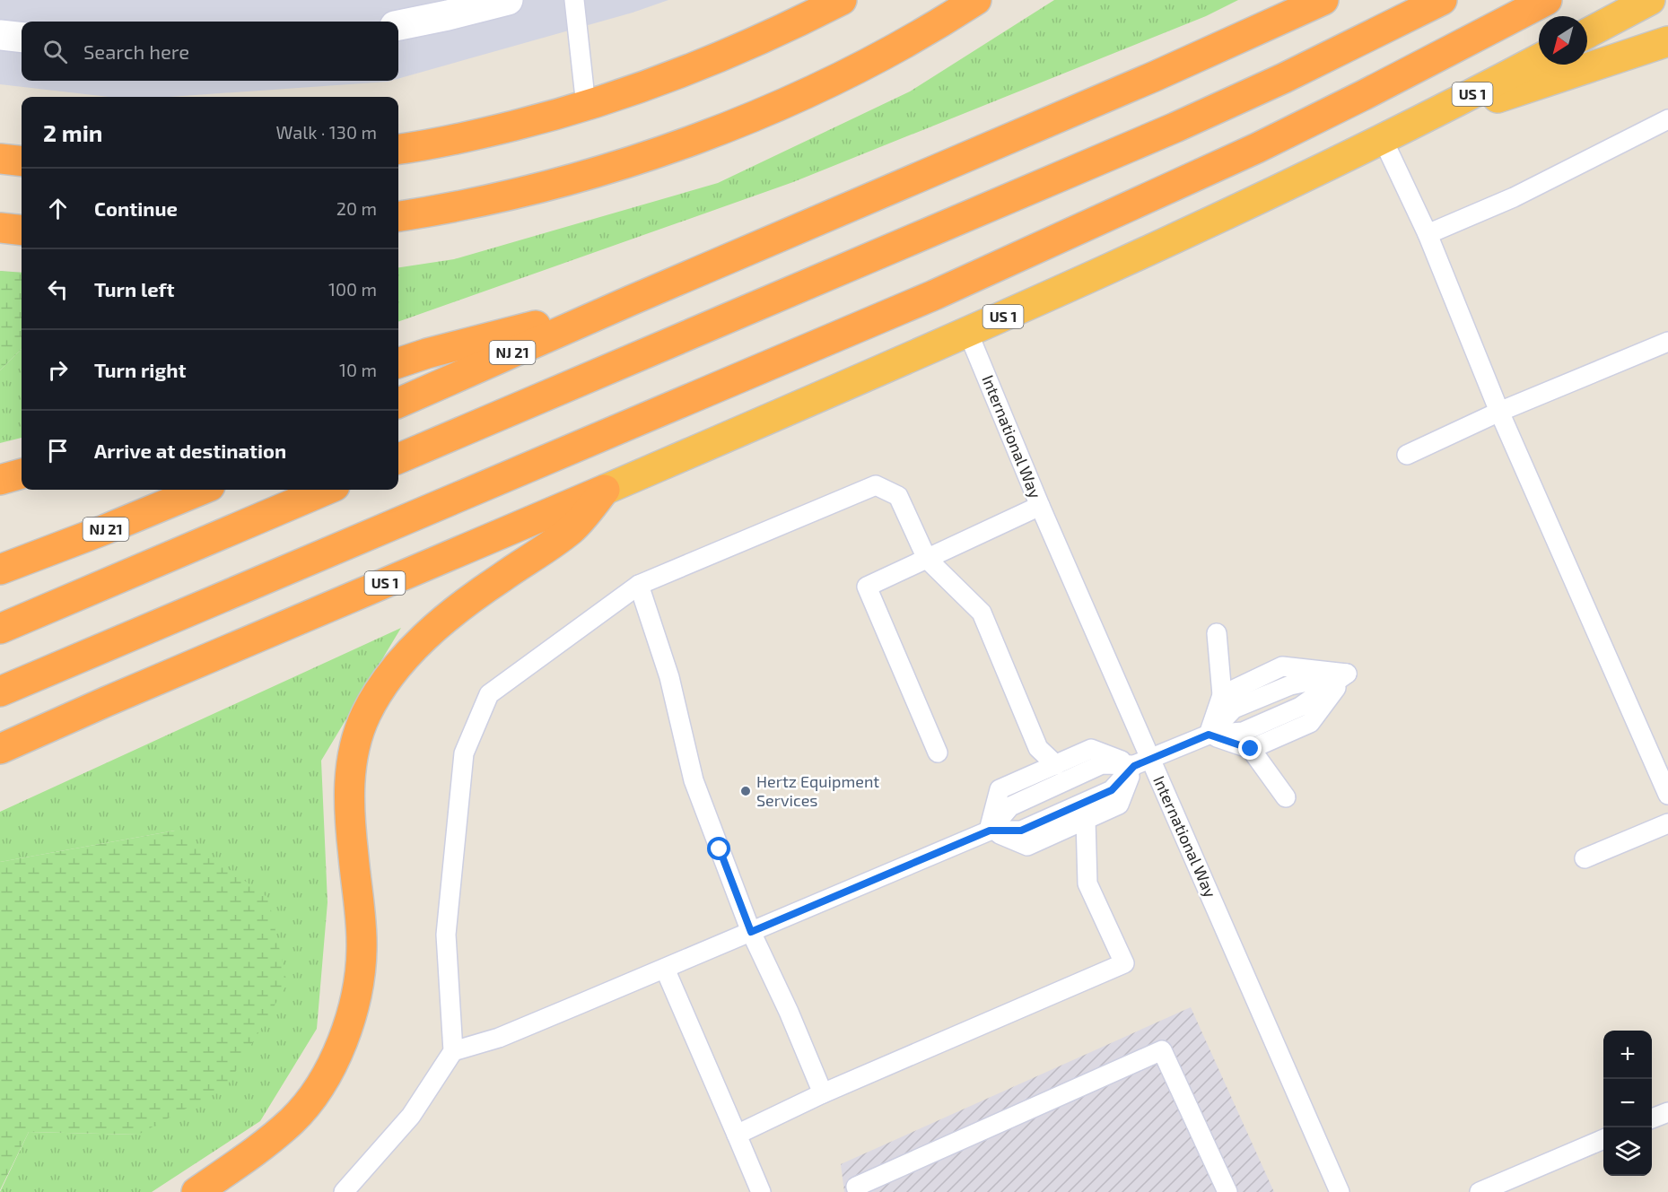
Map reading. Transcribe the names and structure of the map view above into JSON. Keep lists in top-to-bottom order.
{
  "streets": {
    "highway": ["US 1", "NJ 21"],
    "lane": ["International Way"]
  },
  "crossings": [
    ["US 1", "International Way"]
  ],
  "places": ["Hertz Equipment Services"],
  "north": "bottom left",
  "page": {
    "search": "Search here",
    "heading": ["2 min", "Walk · 130 m"],
    "list": [
      ["Continue", "20 m"],
      ["Turn left", "100 m"],
      ["Turn right", "10 m"],
      "Arrive at destination"
    ],
    "map_buttons": ["+", "−"]
  }
}
